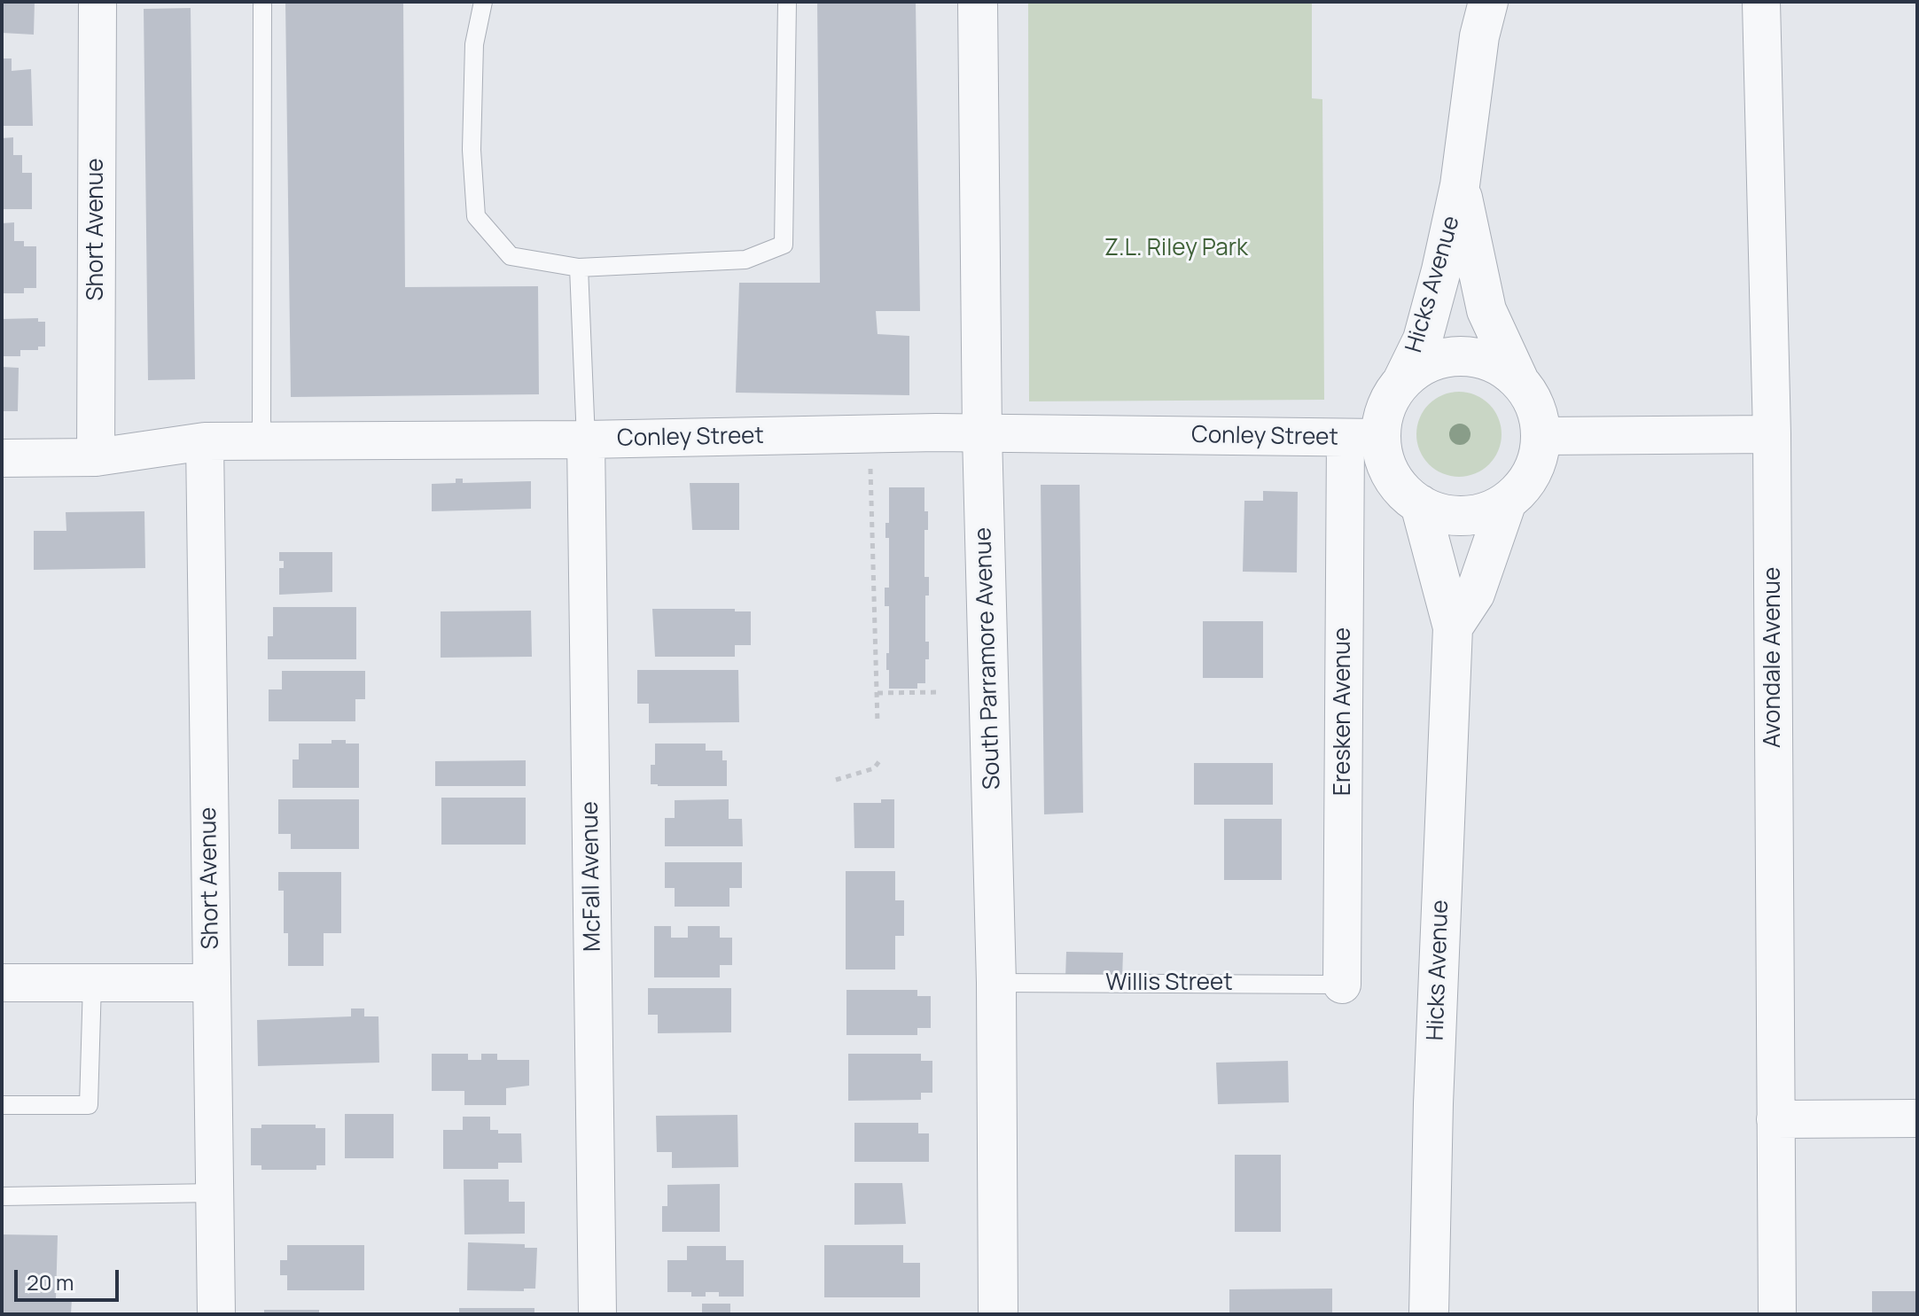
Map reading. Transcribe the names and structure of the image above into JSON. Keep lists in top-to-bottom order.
{
  "streets": {
    "street": [
      "Short Avenue",
      "Hicks Avenue",
      "Conley Street",
      "Avondale Avenue",
      "South Parramore Avenue",
      "Eresken Avenue",
      "McFall Avenue"
    ],
    "lane": ["Willis Street"]
  },
  "crossings": [
    ["Short Avenue", "Conley Street"],
    ["Hicks Avenue", "Conley Street"],
    ["Hicks Avenue", "Eresken Avenue"],
    ["Conley Street", "South Parramore Avenue"],
    ["Conley Street", "Eresken Avenue"],
    ["Conley Street", "McFall Avenue"],
    ["South Parramore Avenue", "Willis Street"],
    ["Eresken Avenue", "Willis Street"]
  ],
  "parks": ["Z.L. Riley Park"],
  "scale_bar": "20 m"
}
